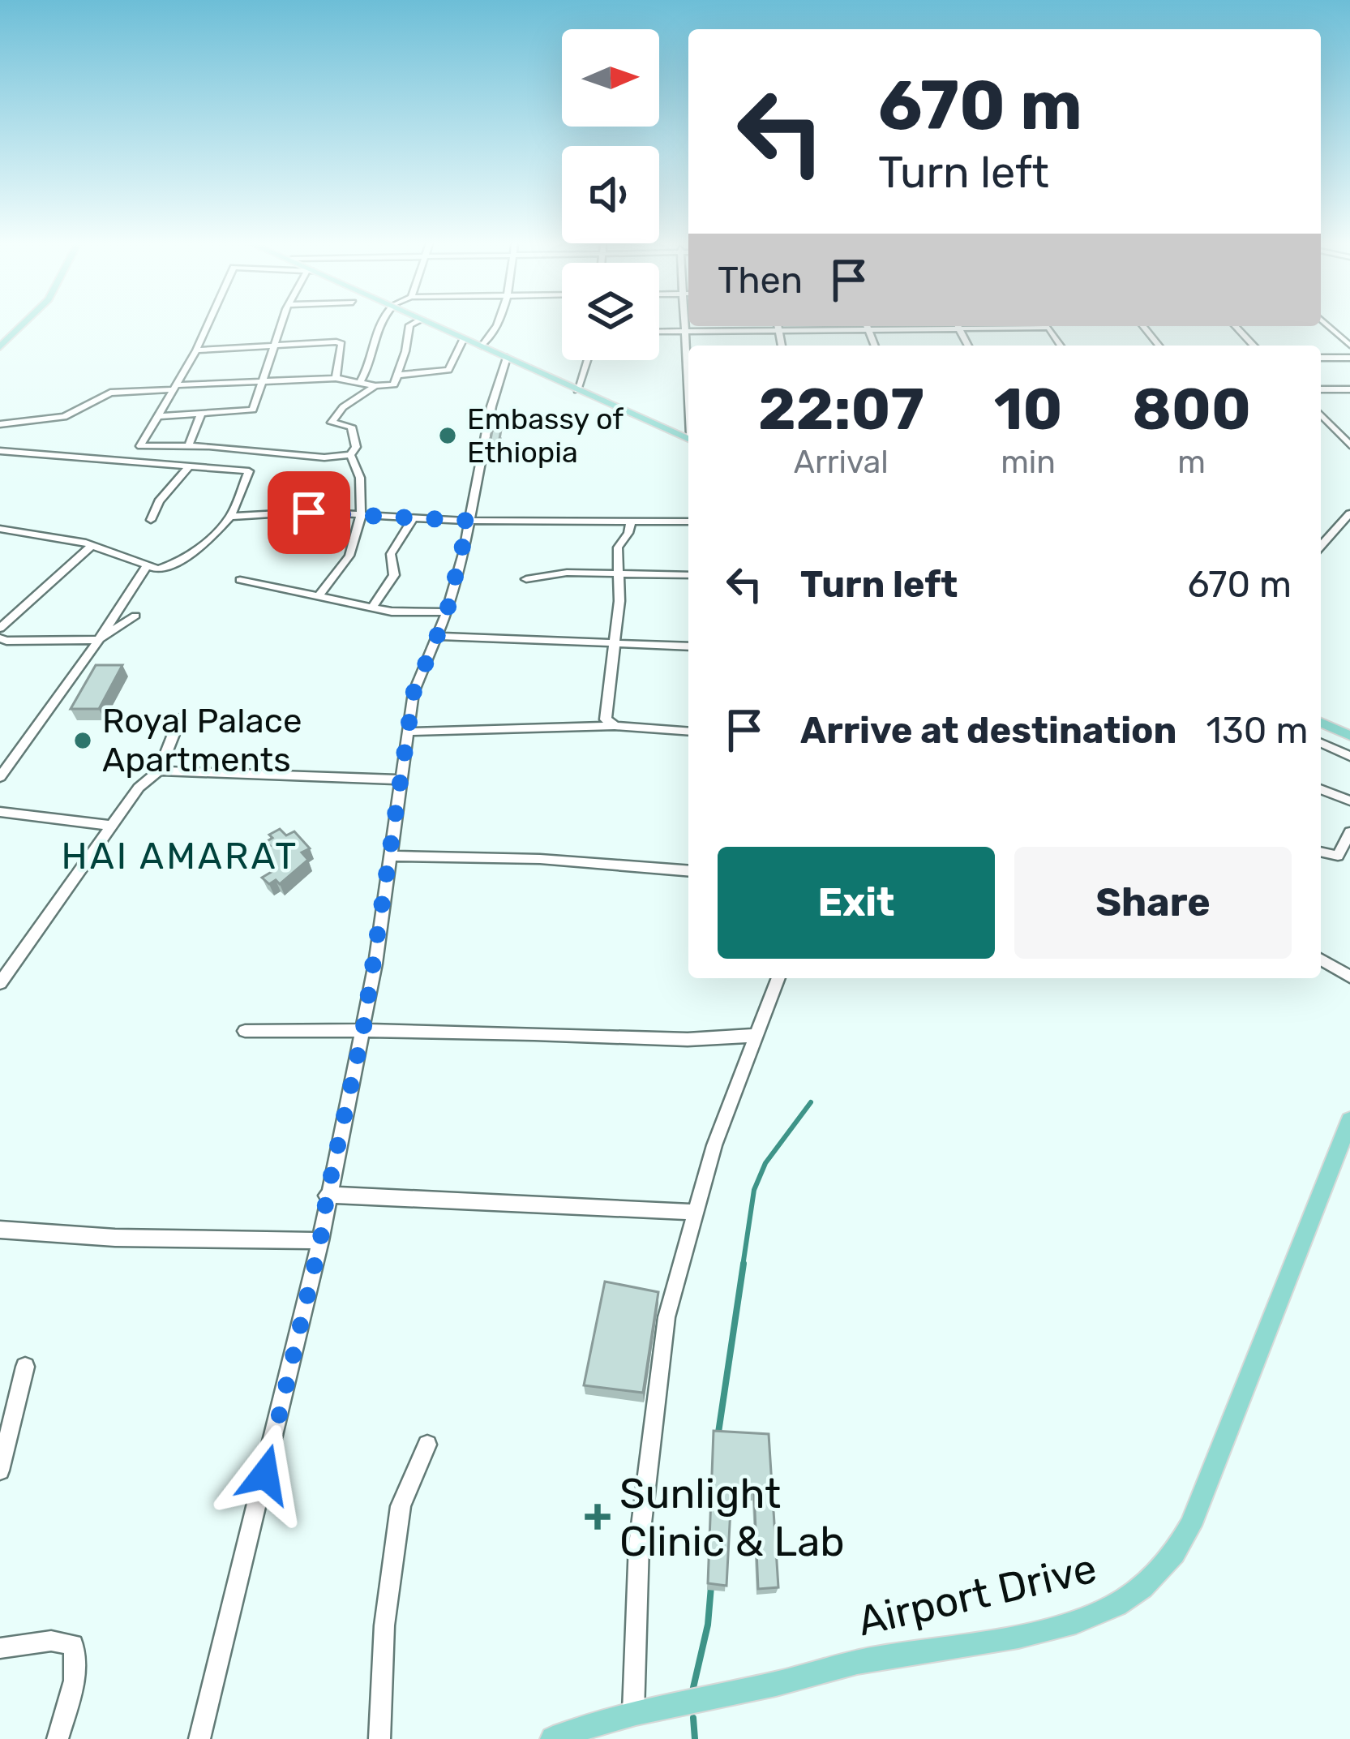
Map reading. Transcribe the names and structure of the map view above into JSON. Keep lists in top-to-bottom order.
{
  "streets": {
    "main road": ["Airport Drive"]
  },
  "districts": ["HAI AMARAT"],
  "places": {
    "other": ["Embassy of Ethiopia", "Royal Palace Apartments"],
    "health": ["Sunlight Clinic & Lab"]
  },
  "north": "right",
  "page": {
    "turn": ["670 m", "Turn left"],
    "then": "Then",
    "eta": [
      "22:07",
      "Arrival",
      "10",
      "min",
      "800",
      "m"
    ],
    "list": [
      {
        "name": "Turn left",
        "value": "670 m"
      },
      {
        "name": "Arrive at destination",
        "value": "130 m"
      }
    ],
    "buttons": ["Exit", "Share"]
  }
}
